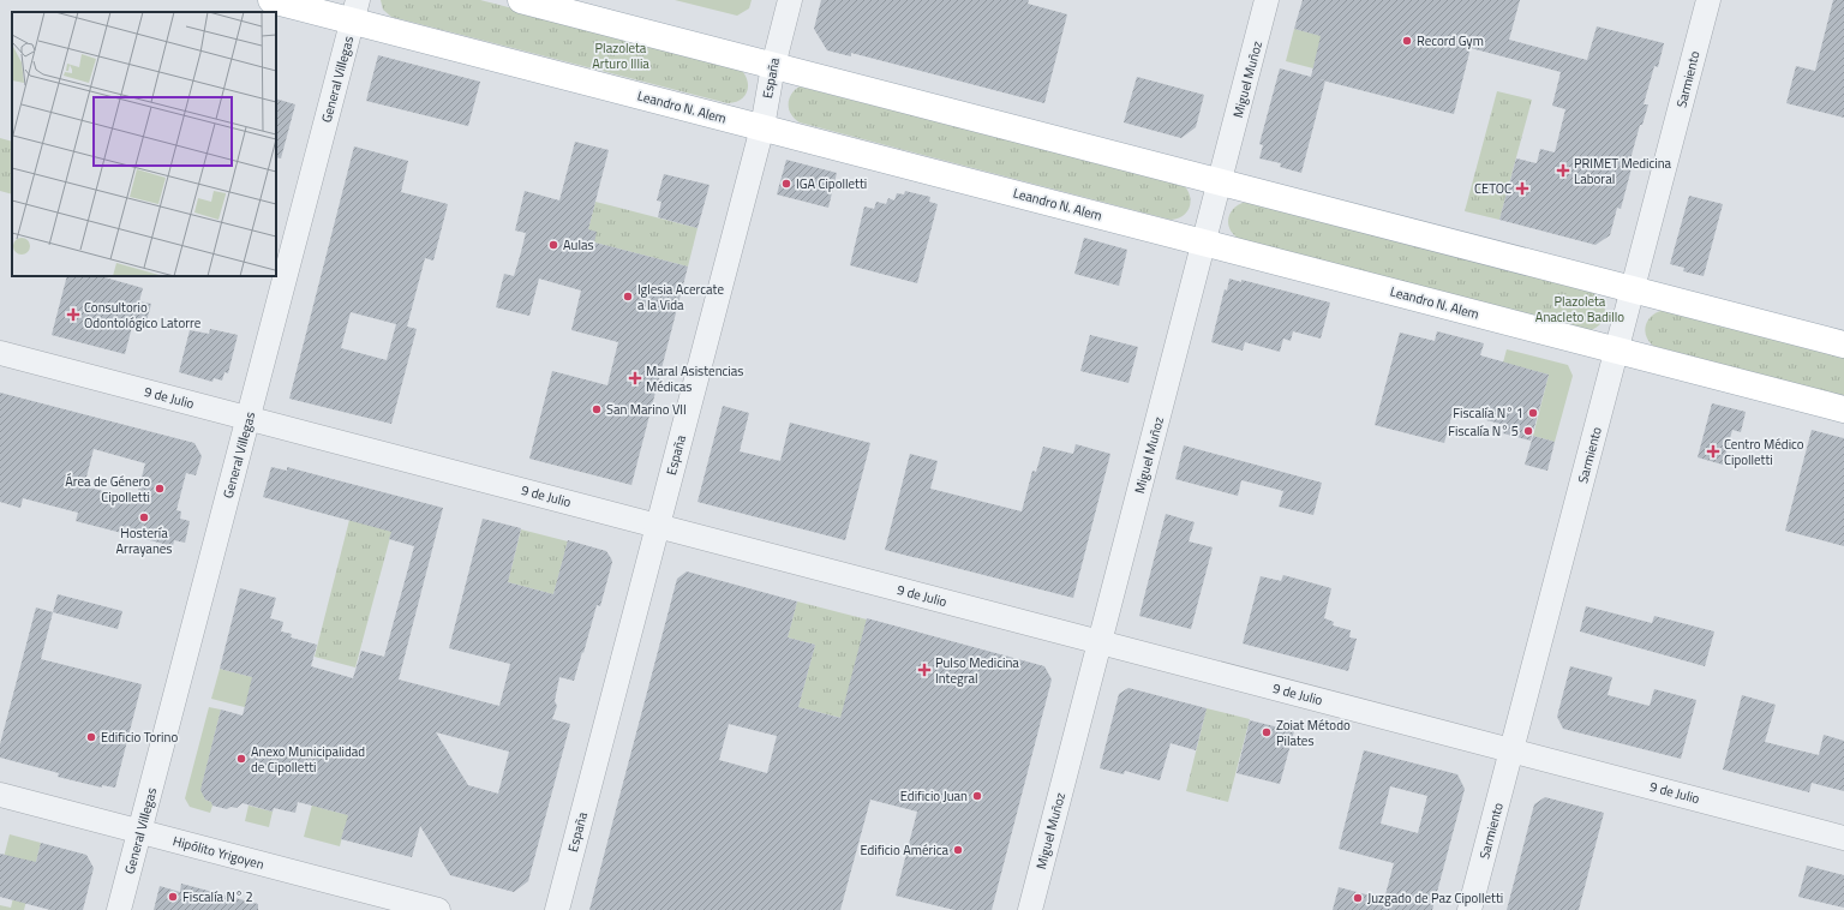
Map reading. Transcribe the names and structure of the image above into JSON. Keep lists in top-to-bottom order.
{
  "streets": {
    "main road": ["Leandro N. Alem"],
    "street": [
      "España",
      "General Villegas",
      "Miguel Muñoz",
      "Sarmiento",
      "9 de Julio",
      "Hipólito Yrigoyen"
    ]
  },
  "crossings": [
    ["España", "Leandro N. Alem"],
    ["España", "9 de Julio"],
    ["General Villegas", "Leandro N. Alem"],
    ["General Villegas", "9 de Julio"],
    ["General Villegas", "Hipólito Yrigoyen"],
    ["Miguel Muñoz", "Leandro N. Alem"],
    ["Miguel Muñoz", "9 de Julio"],
    ["Sarmiento", "Leandro N. Alem"],
    ["Sarmiento", "9 de Julio"]
  ],
  "parks": ["Plazoleta Arturo Illia", "Plazoleta Anacleto Badillo"],
  "places": {
    "other": [
      "Record Gym",
      "IGA Cipolletti",
      "Aulas",
      "Iglesia Acercate a la Vida",
      "San Marino VII",
      "Fiscalía N° 1",
      "Fiscalía N° 5",
      "Área de Género Cipolletti",
      "Hostería Arrayanes",
      "Zoiat Método Pilates",
      "Edificio Torino",
      "Anexo Municipalidad de Cipolletti",
      "Edificio Juan",
      "Edificio América",
      "Fiscalía N° 2",
      "Juzgado de Paz Cipolletti"
    ],
    "health": [
      "PRIMET Medicina Laboral",
      "CETOC",
      "Consultorio Odontológico Latorre",
      "Maral Asistencias Médicas",
      "Centro Médico Cipolletti",
      "Pulso Medicina Integral"
    ]
  }
}
